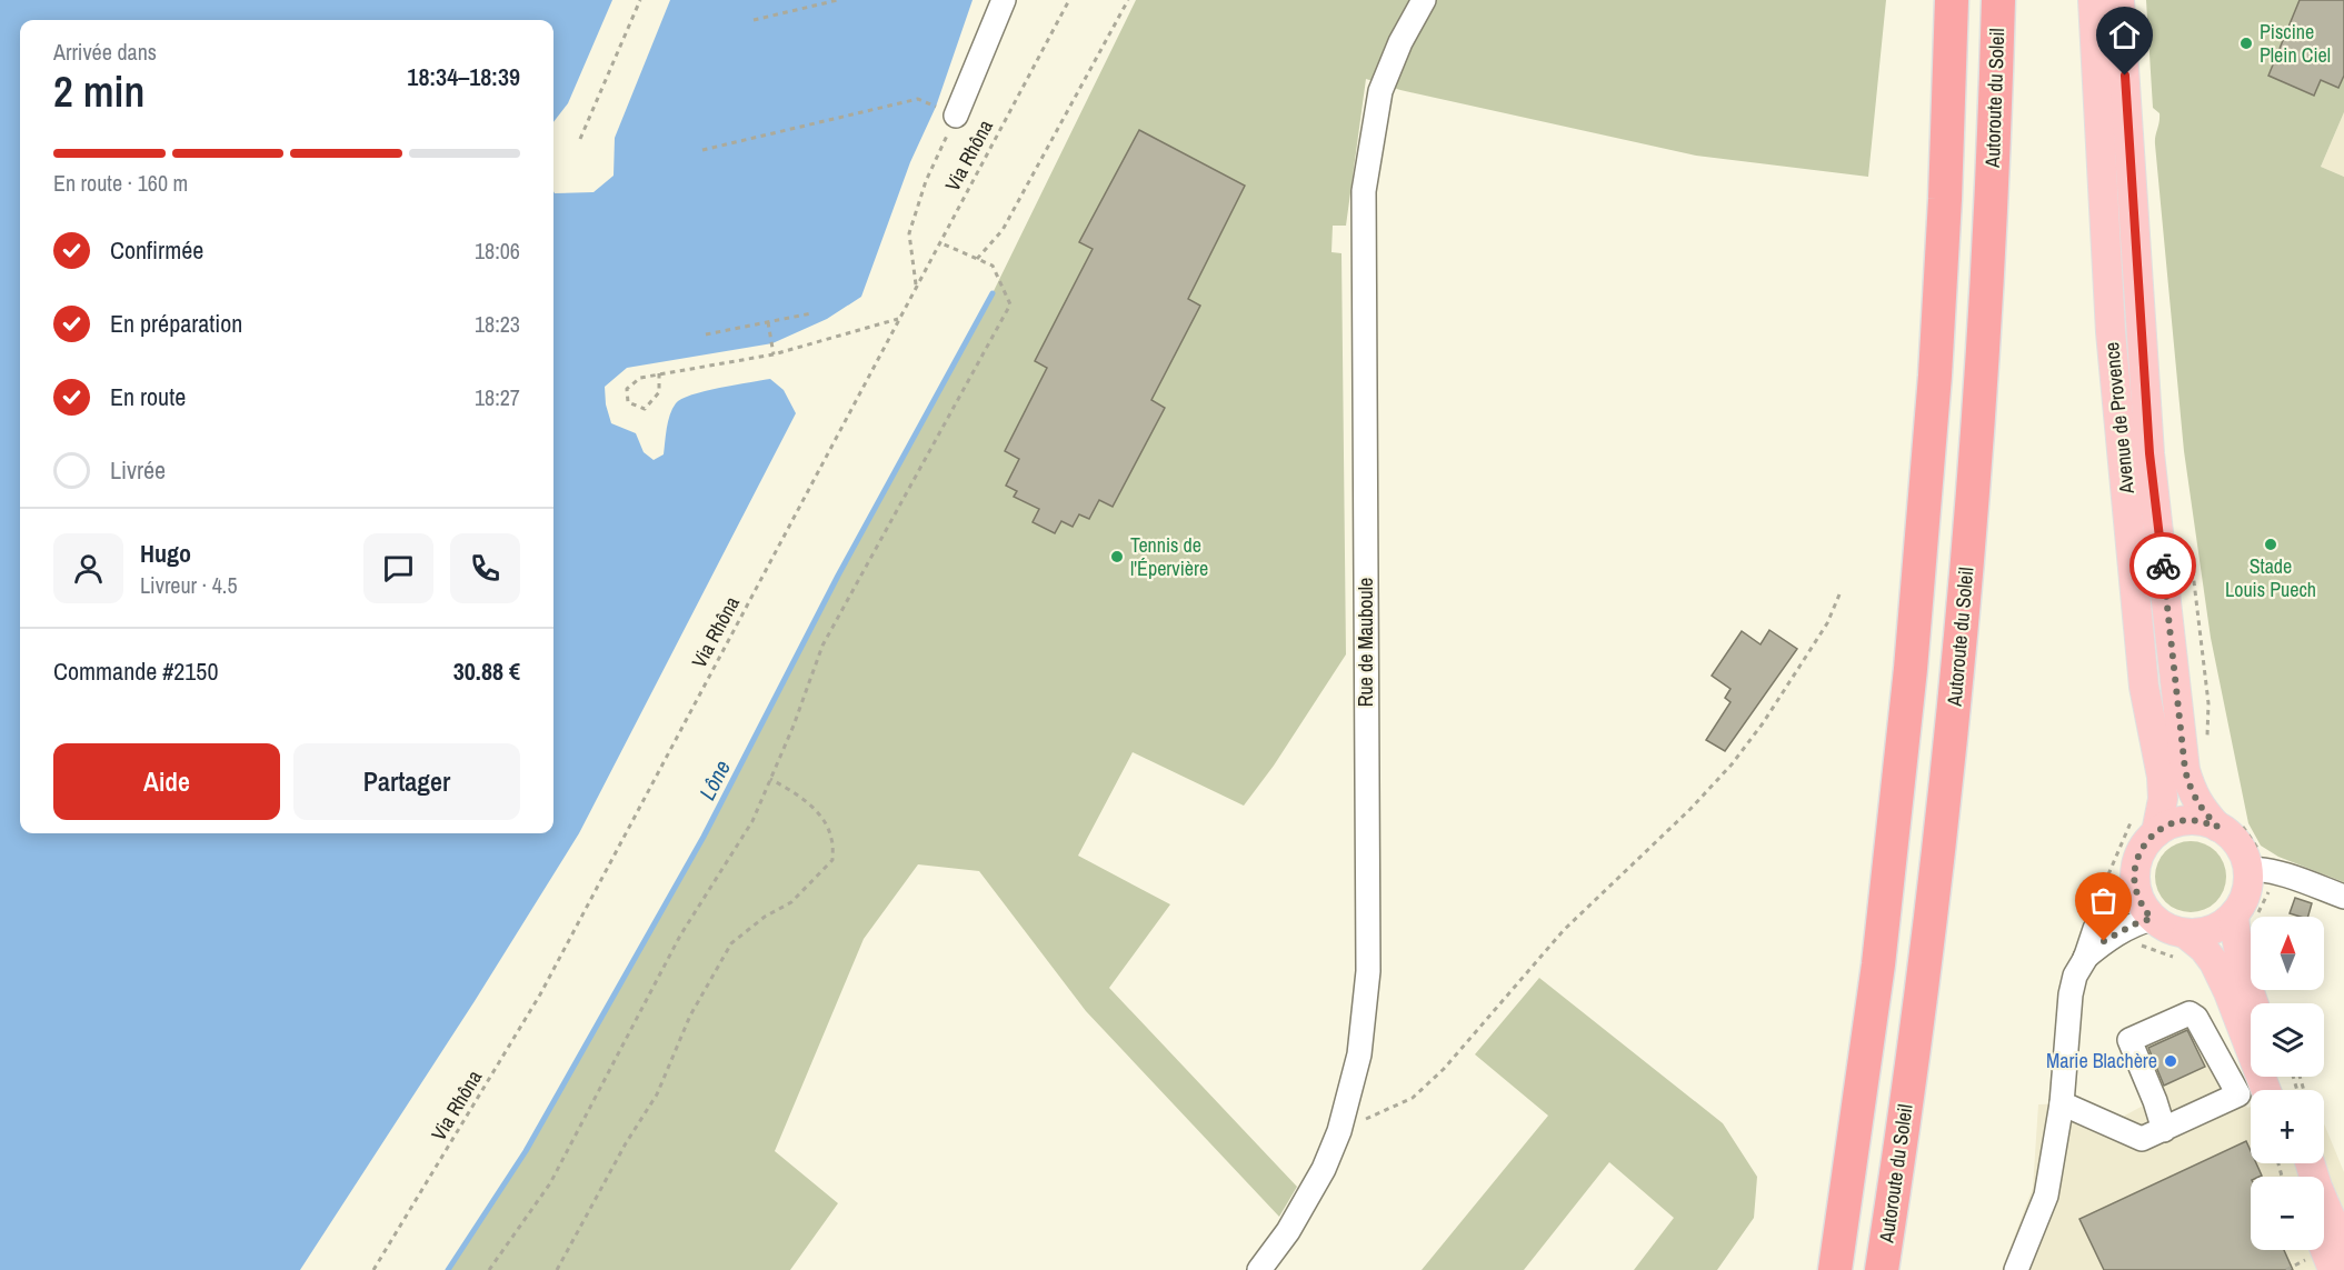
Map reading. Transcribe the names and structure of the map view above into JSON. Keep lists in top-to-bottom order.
{
  "streets": {
    "highway": ["Autoroute du Soleil"],
    "main road": ["Avenue de Provence"],
    "street": ["Rue de Mauboule"],
    "path": ["Via Rhôna"]
  },
  "water": ["Lône"],
  "places": [
    "Piscine Plein Ciel",
    "Stade Louis Puech",
    "Tennis de l'Épervière",
    "Marie Blachère"
  ],
  "north": "top",
  "page": {
    "heading": ["2 min", "Arrivée dans", "18:34–18:39"],
    "panel": [
      "Hugo",
      "Livreur · 4.5",
      "Commande #2150",
      "30.88 €"
    ],
    "bar": "En route · 160 m",
    "list": [
      ["Confirmée", "18:06"],
      ["En préparation", "18:23"],
      ["En route", "18:27"],
      "Livrée"
    ],
    "buttons": ["Aide", "Partager"],
    "map_buttons": ["+", "−"]
  }
}
